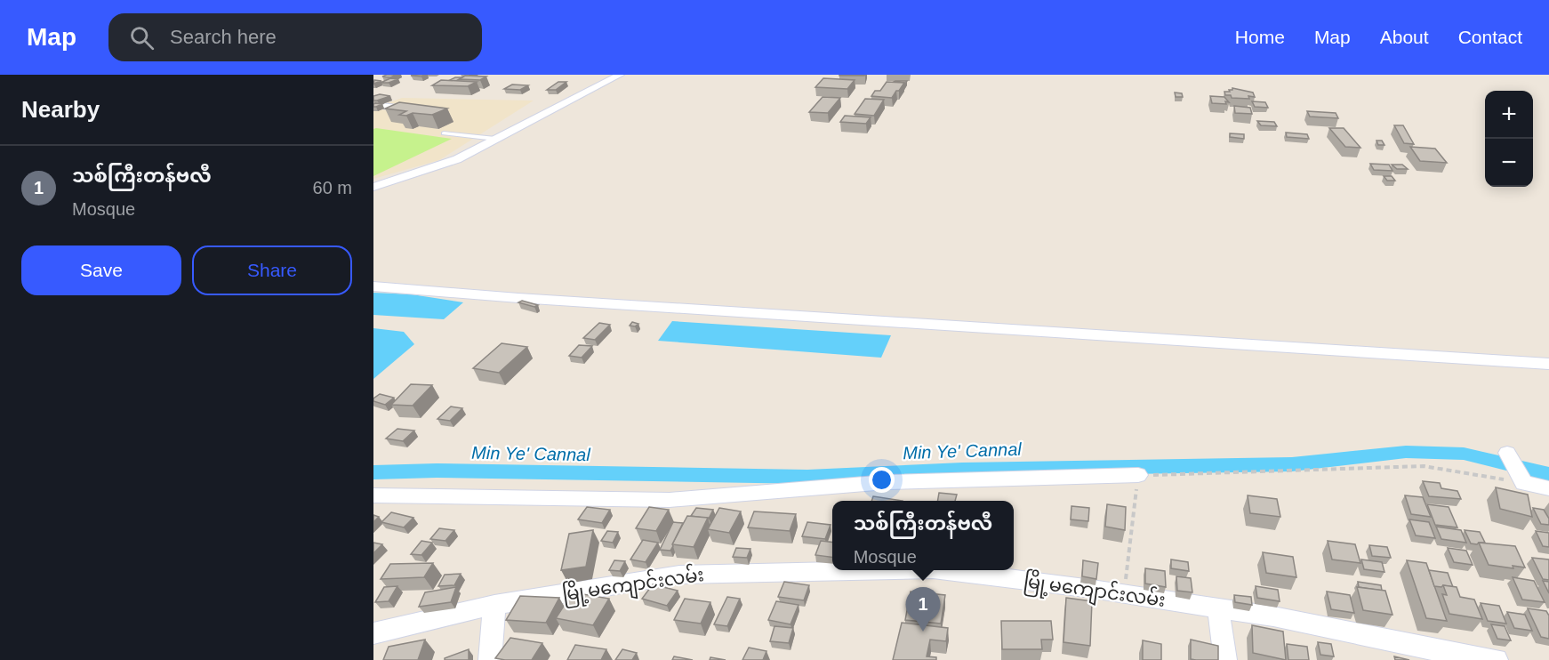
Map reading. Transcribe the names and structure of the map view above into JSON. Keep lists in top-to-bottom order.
{
  "streets": {
    "street": ["မြို့မကျောင်းလမ်း"]
  },
  "water": ["Min Ye' Cannal"],
  "page": {
    "header": "Map",
    "search": "Search here",
    "nav": [
      "Home",
      "Map",
      "About",
      "Contact"
    ],
    "heading": "Nearby",
    "map_buttons": ["+", "−"],
    "list": [
      {
        "mark": "1",
        "name": "သစ်ကြီးတန်ဗလီ",
        "note": "Mosque",
        "value": "60 m"
      }
    ],
    "buttons": ["Save", "Share"],
    "popup": ["သစ်ကြီးတန်ဗလီ", "Mosque"],
    "pins": "1"
  }
}
